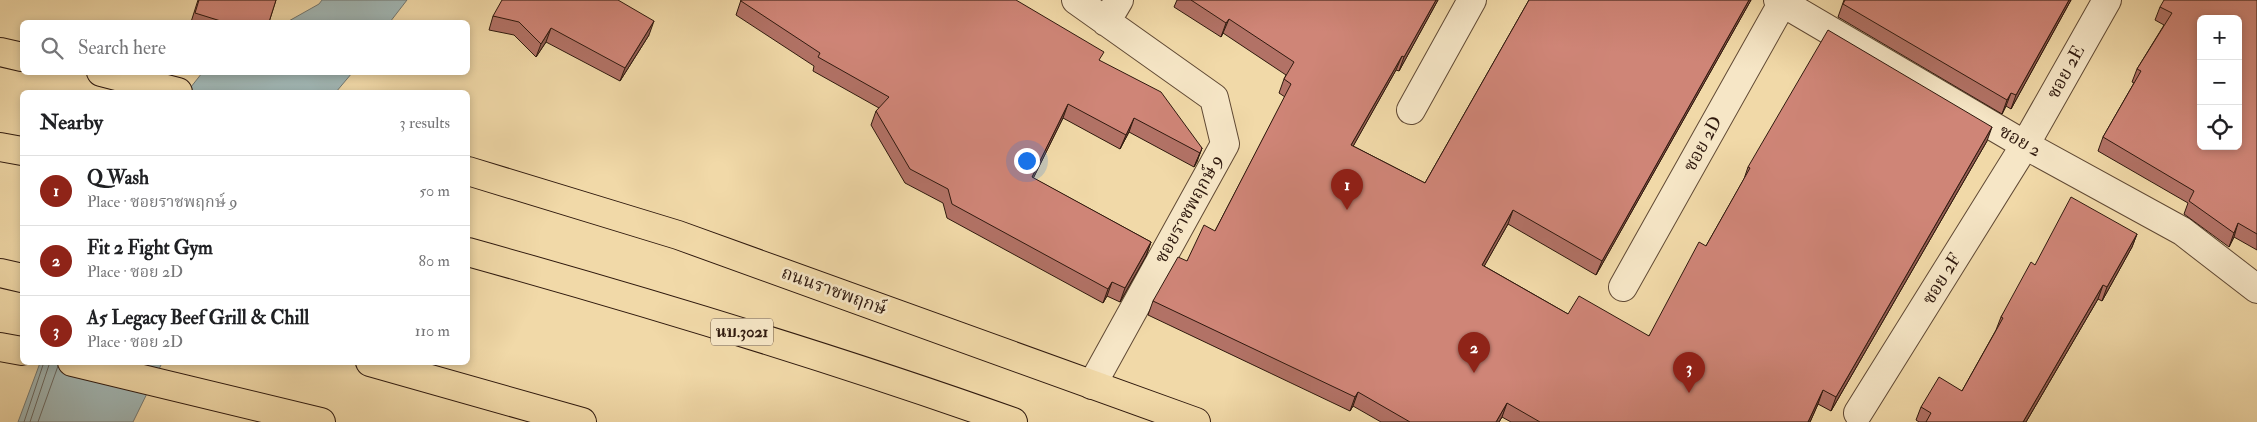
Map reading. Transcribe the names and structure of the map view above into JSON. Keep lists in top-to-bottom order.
{
  "streets": {
    "main road": ["ถนนราชพฤกษ์", "นบ.3021"],
    "street": [
      "ซอย 2E",
      "ซอย 2",
      "ซอย 2D",
      "ซอยราชพฤกษ์ 9",
      "ซอย 2F"
    ]
  },
  "crossings": [
    ["ซอย 2E", "ซอย 2"],
    ["ซอย 2E", "ซอย 2F"],
    ["ซอย 2", "ซอย 2D"],
    ["ซอย 2", "ซอย 2F"],
    ["ซอยราชพฤกษ์ 9", "ถนนราชพฤกษ์"]
  ],
  "page": {
    "map_buttons": ["+", "−"],
    "search": "Search here",
    "heading": ["Nearby", "3 results"],
    "list": [
      {
        "mark": "1",
        "name": "Q Wash",
        "note": "Place · ซอยราชพฤกษ์ 9",
        "value": "50 m"
      },
      {
        "mark": "2",
        "name": "Fit 2 Fight Gym",
        "note": "Place · ซอย 2D",
        "value": "80 m"
      },
      {
        "mark": "3",
        "name": "A5 Legacy Beef Grill & Chill",
        "note": "Place · ซอย 2D",
        "value": "110 m"
      }
    ],
    "pins": ["1", "2", "3"]
  }
}
